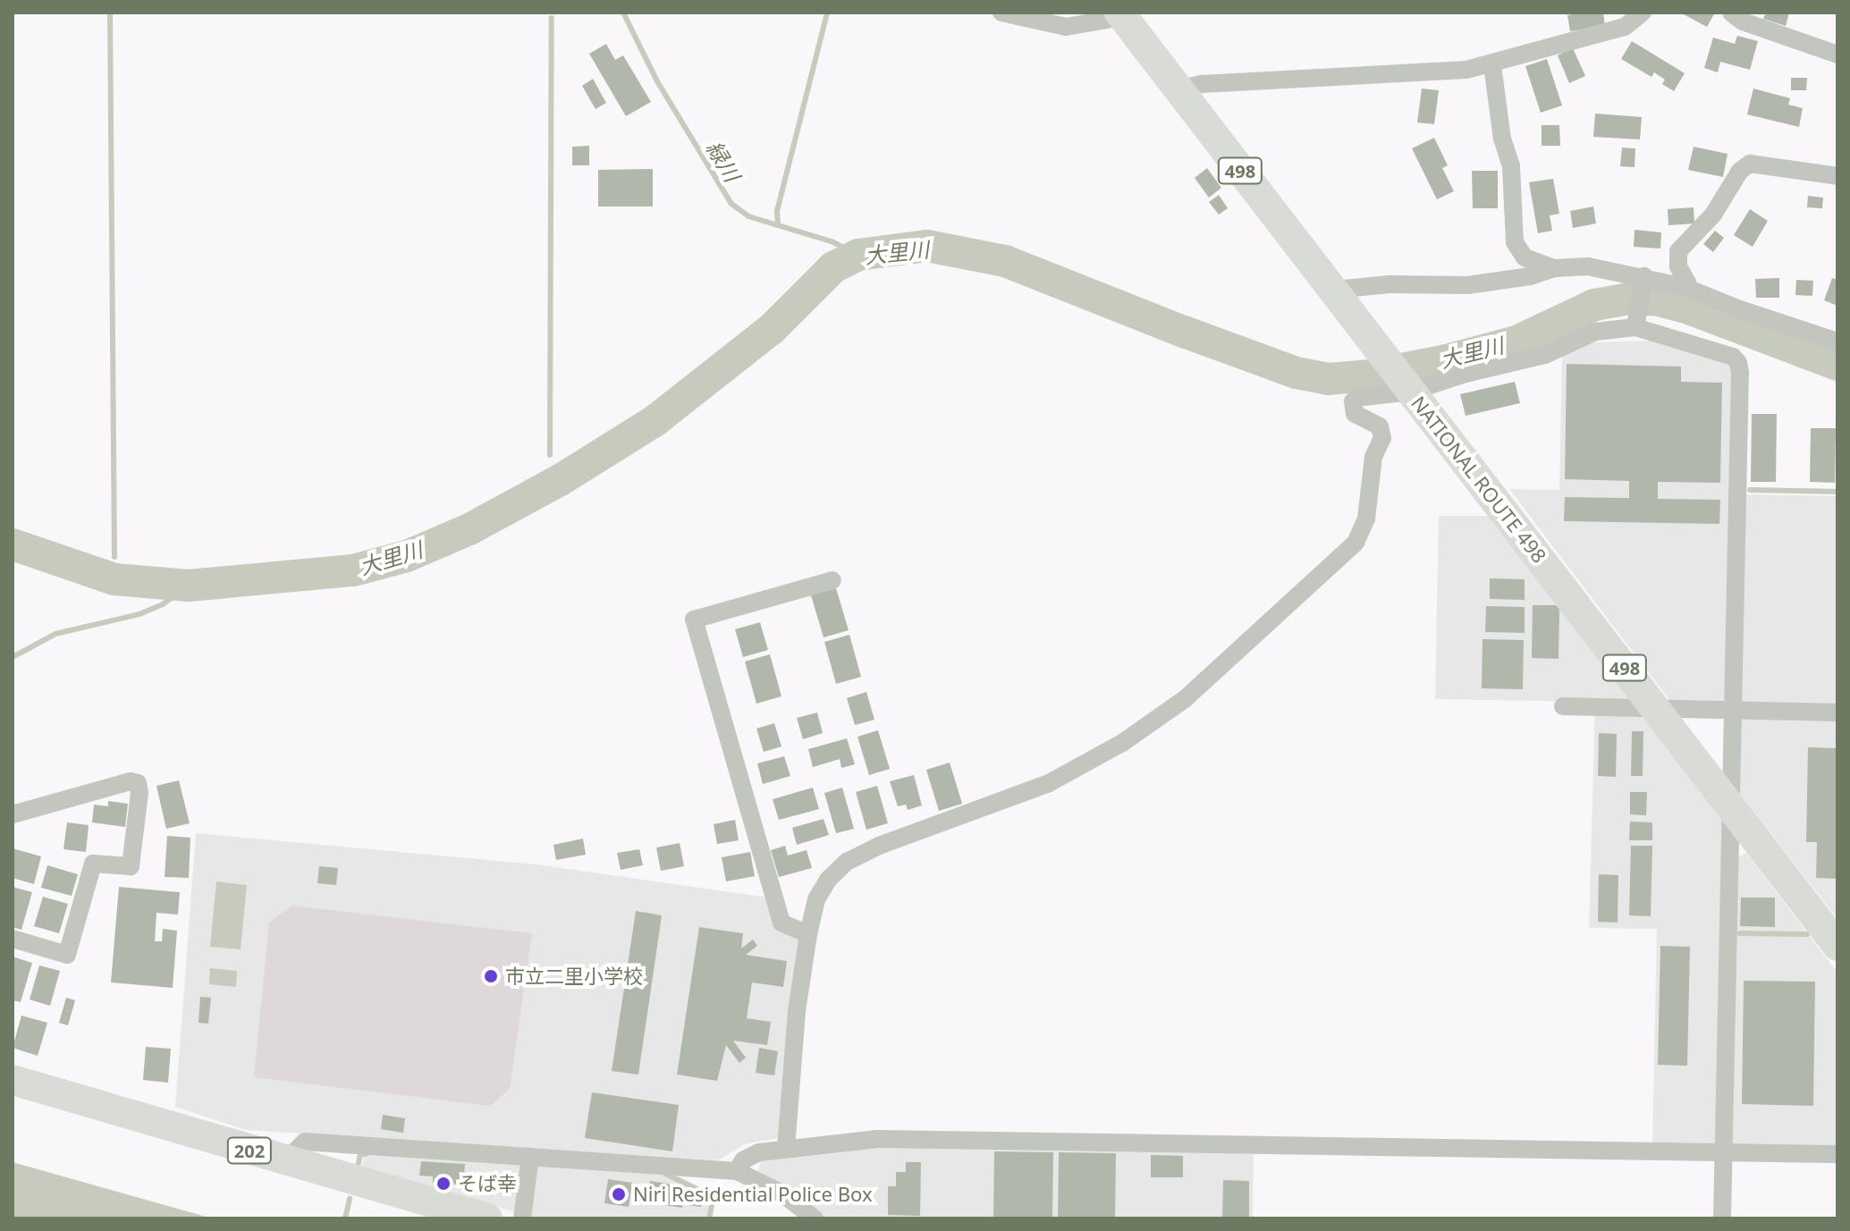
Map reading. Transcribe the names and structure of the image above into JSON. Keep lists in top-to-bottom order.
{
  "streets": {
    "highway": ["498", "NATIONAL ROUTE 498", "202"]
  },
  "water": ["緑川", "大里川"],
  "places": ["市立二里小学校", "そば幸", "Niri Residential Police Box"]
}
